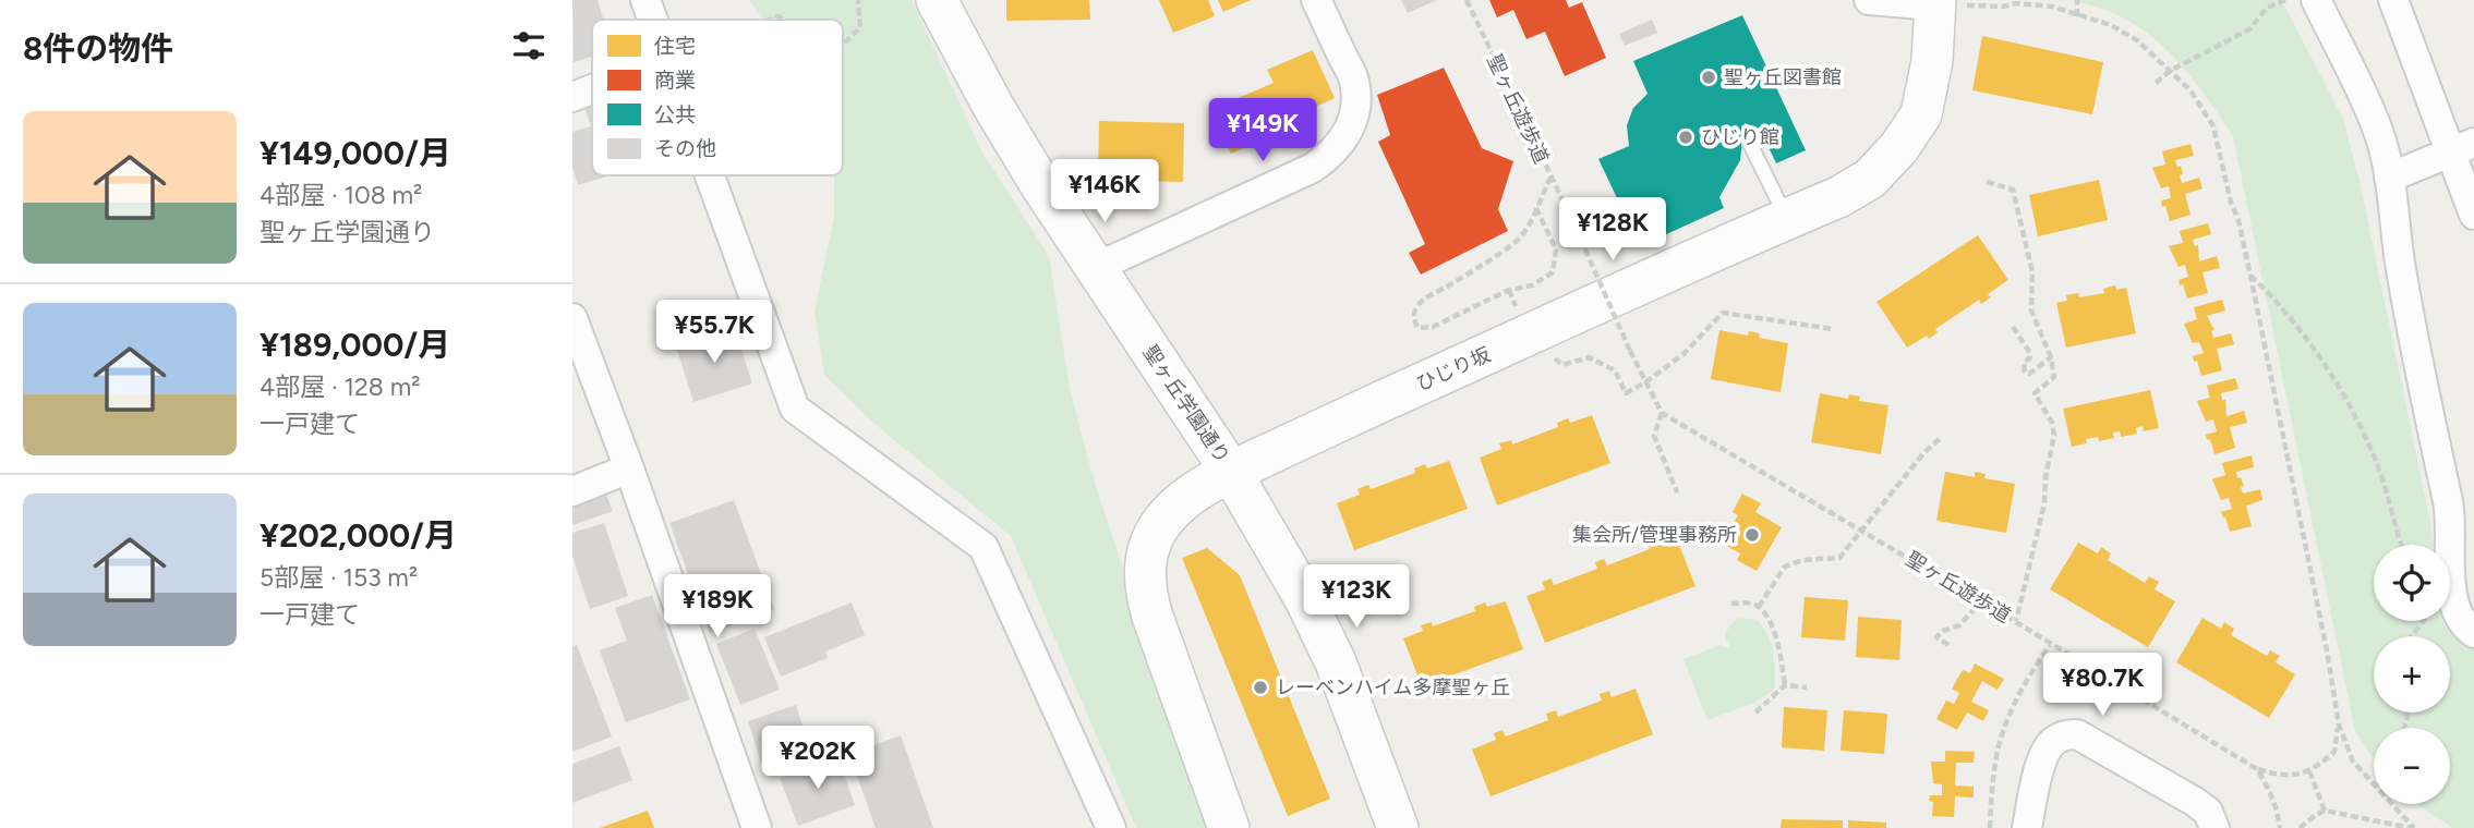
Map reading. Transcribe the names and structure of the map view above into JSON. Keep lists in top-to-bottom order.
{
  "streets": {
    "street": ["ひじり坂", "聖ヶ丘学園通り"],
    "path": ["聖ヶ丘遊歩道"]
  },
  "crossings": [
    ["ひじり坂", "聖ヶ丘学園通り"]
  ],
  "places": [
    "聖ヶ丘図書館",
    "ひじり館",
    "集会所/管理事務所",
    "レーベンハイム多摩聖ヶ丘"
  ],
  "legend": [
    "住宅",
    "商業",
    "公共",
    "その他"
  ],
  "page": {
    "heading": "8件の物件",
    "list": [
      {
        "name": "¥149,000/月",
        "note": "4部屋 · 108 m² · 聖ヶ丘学園通り"
      },
      {
        "name": "¥189,000/月",
        "note": "4部屋 · 128 m² · 一戸建て"
      },
      {
        "name": "¥202,000/月",
        "note": "5部屋 · 153 m² · 一戸建て"
      }
    ],
    "price": [
      "¥149K",
      "¥146K",
      "¥128K",
      "¥55.7K",
      "¥123K",
      "¥189K",
      "¥80.7K",
      "¥202K"
    ],
    "map_buttons": ["+", "−"]
  }
}
